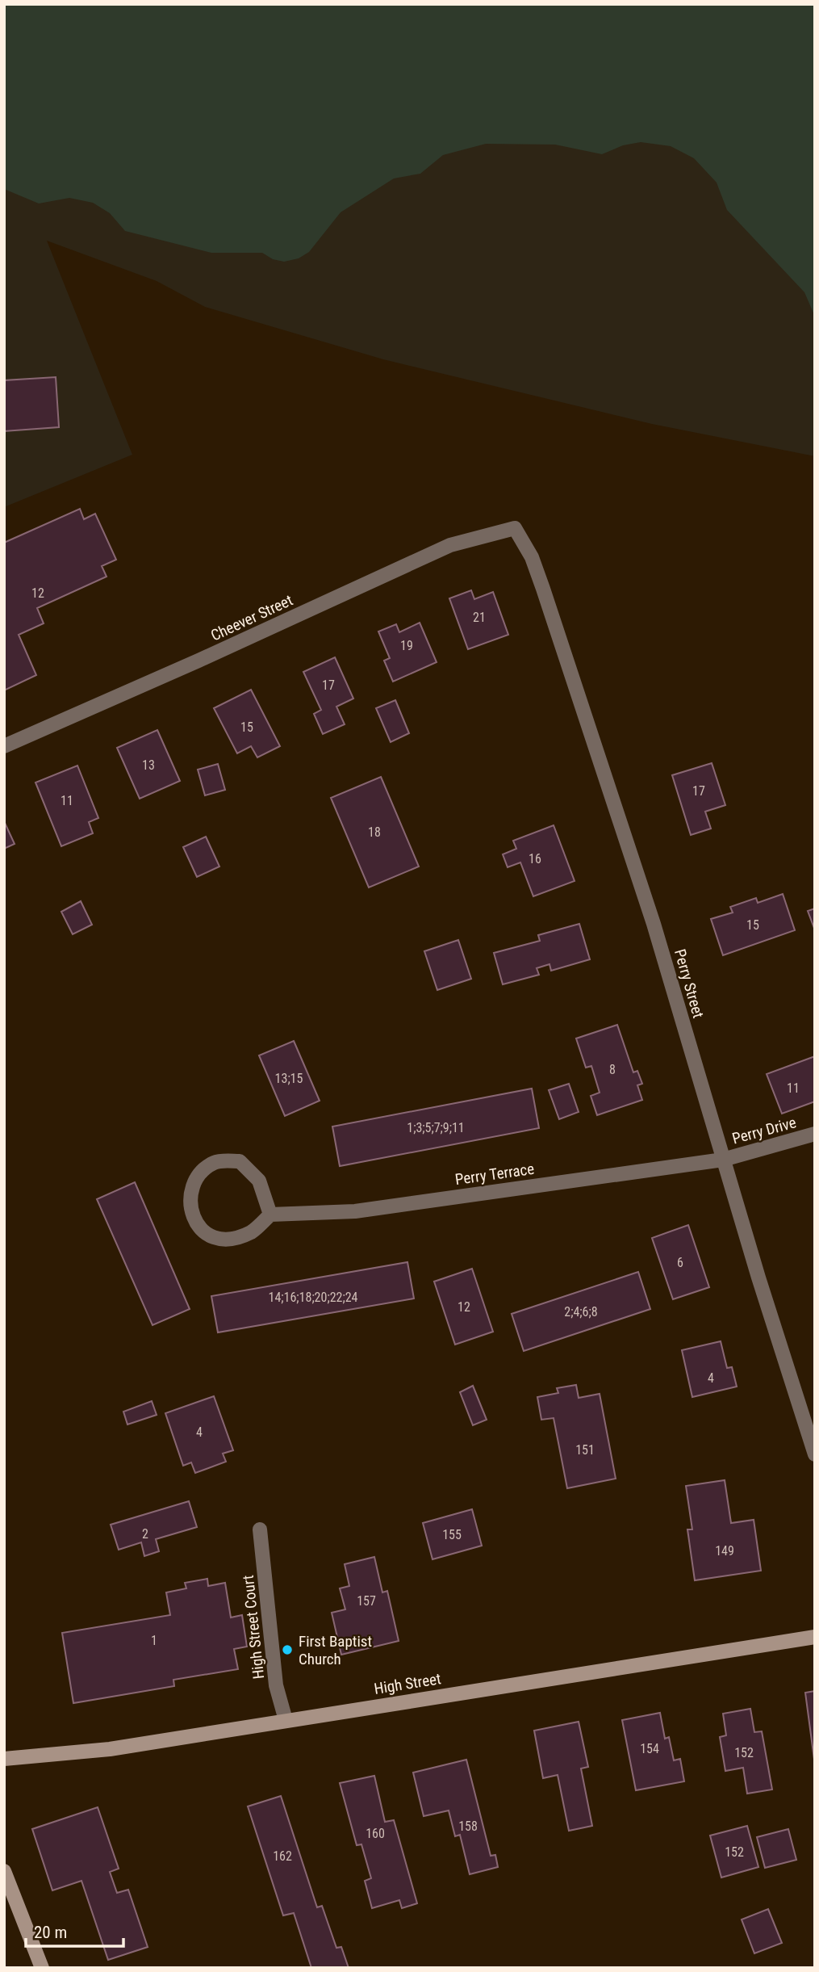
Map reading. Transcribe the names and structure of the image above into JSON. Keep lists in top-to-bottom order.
{
  "streets": {
    "main road": ["High Street"],
    "street": [
      "Cheever Street",
      "Perry Street",
      "Perry Drive",
      "Perry Terrace",
      "High Street Court"
    ]
  },
  "crossings": [
    ["Cheever Street", "Perry Street"],
    ["Perry Street", "Perry Drive"],
    ["Perry Street", "Perry Terrace"],
    ["Perry Drive", "Perry Terrace"],
    ["High Street Court", "High Street"]
  ],
  "places": ["First Baptist Church"],
  "house_numbers": [
    "12",
    "21",
    "19",
    "17",
    "15",
    "13",
    "17",
    "11",
    "18",
    "16",
    "15",
    "8",
    "13;15",
    "11",
    "1;3;5;7;9;11",
    "6",
    "14;16;18;20;22;24",
    "12",
    "2;4;6;8",
    "4",
    "4",
    "151",
    "2",
    "155",
    "149",
    "157",
    "1",
    "154",
    "152",
    "158",
    "160",
    "152",
    "162"
  ],
  "scale_bar": "20 m"
}
